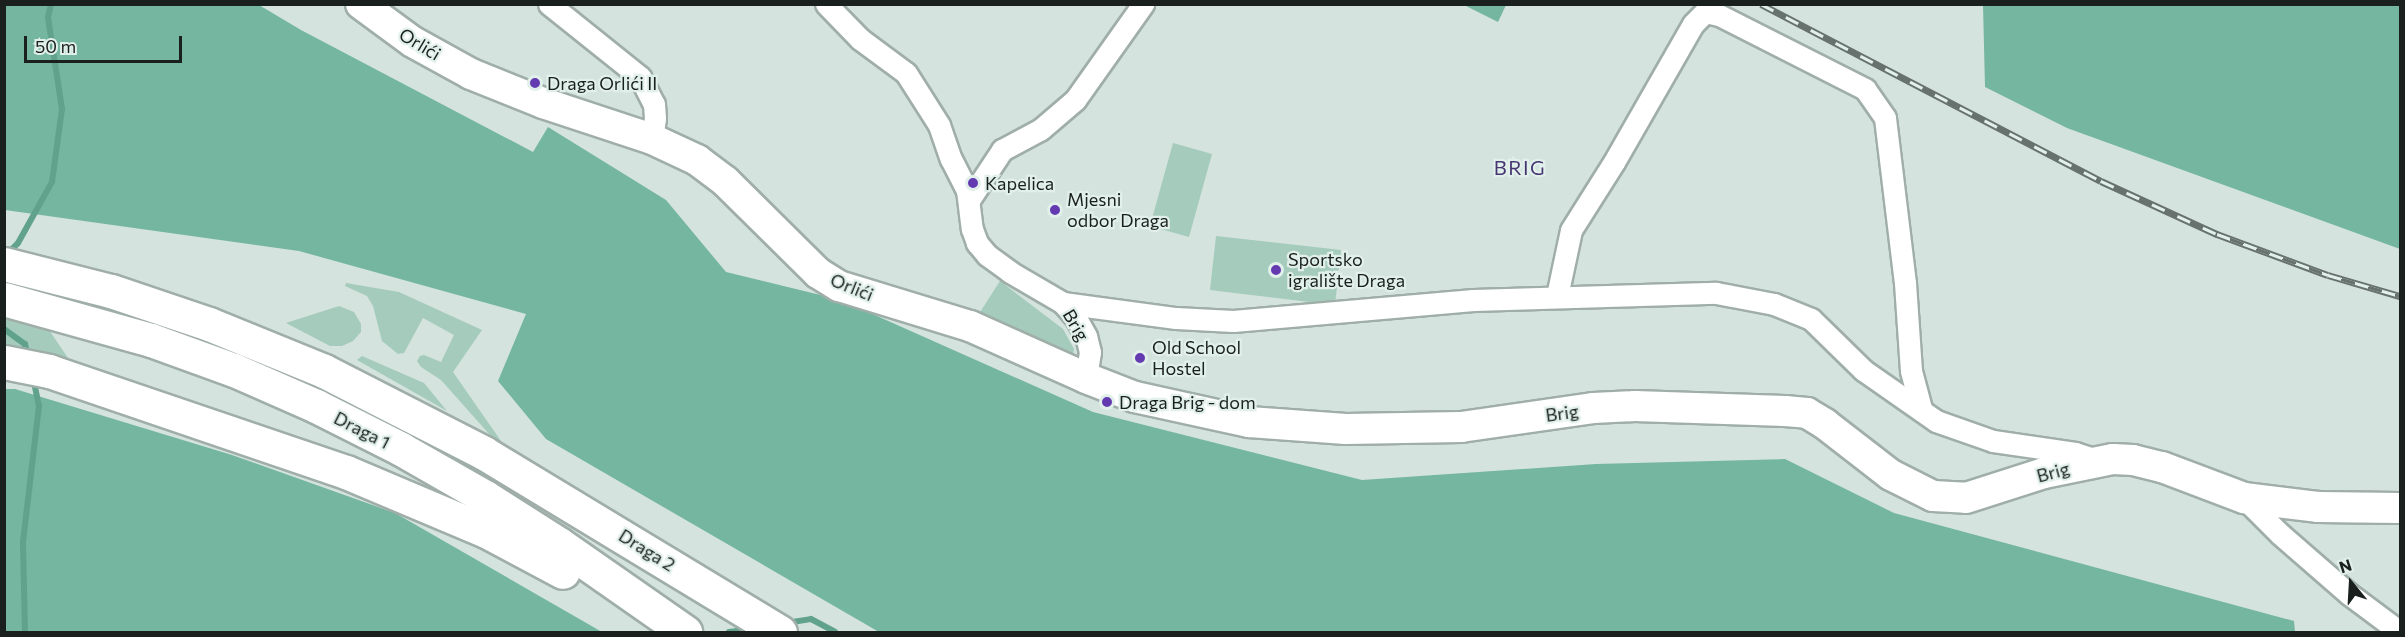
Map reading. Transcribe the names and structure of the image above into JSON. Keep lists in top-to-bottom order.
{
  "streets": {
    "highway": ["Draga 1", "Draga 2"],
    "street": ["Orlići", "Brig"]
  },
  "crossings": [
    ["Orlići", "Brig"]
  ],
  "districts": ["BRIG"],
  "places": [
    "Draga Orlići II",
    "Kapelica",
    "Mjesni odbor Draga",
    "Sportsko igralište Draga",
    "Old School Hostel",
    "Draga Brig - dom"
  ],
  "scale_bar": "50 m",
  "north": "top"
}
